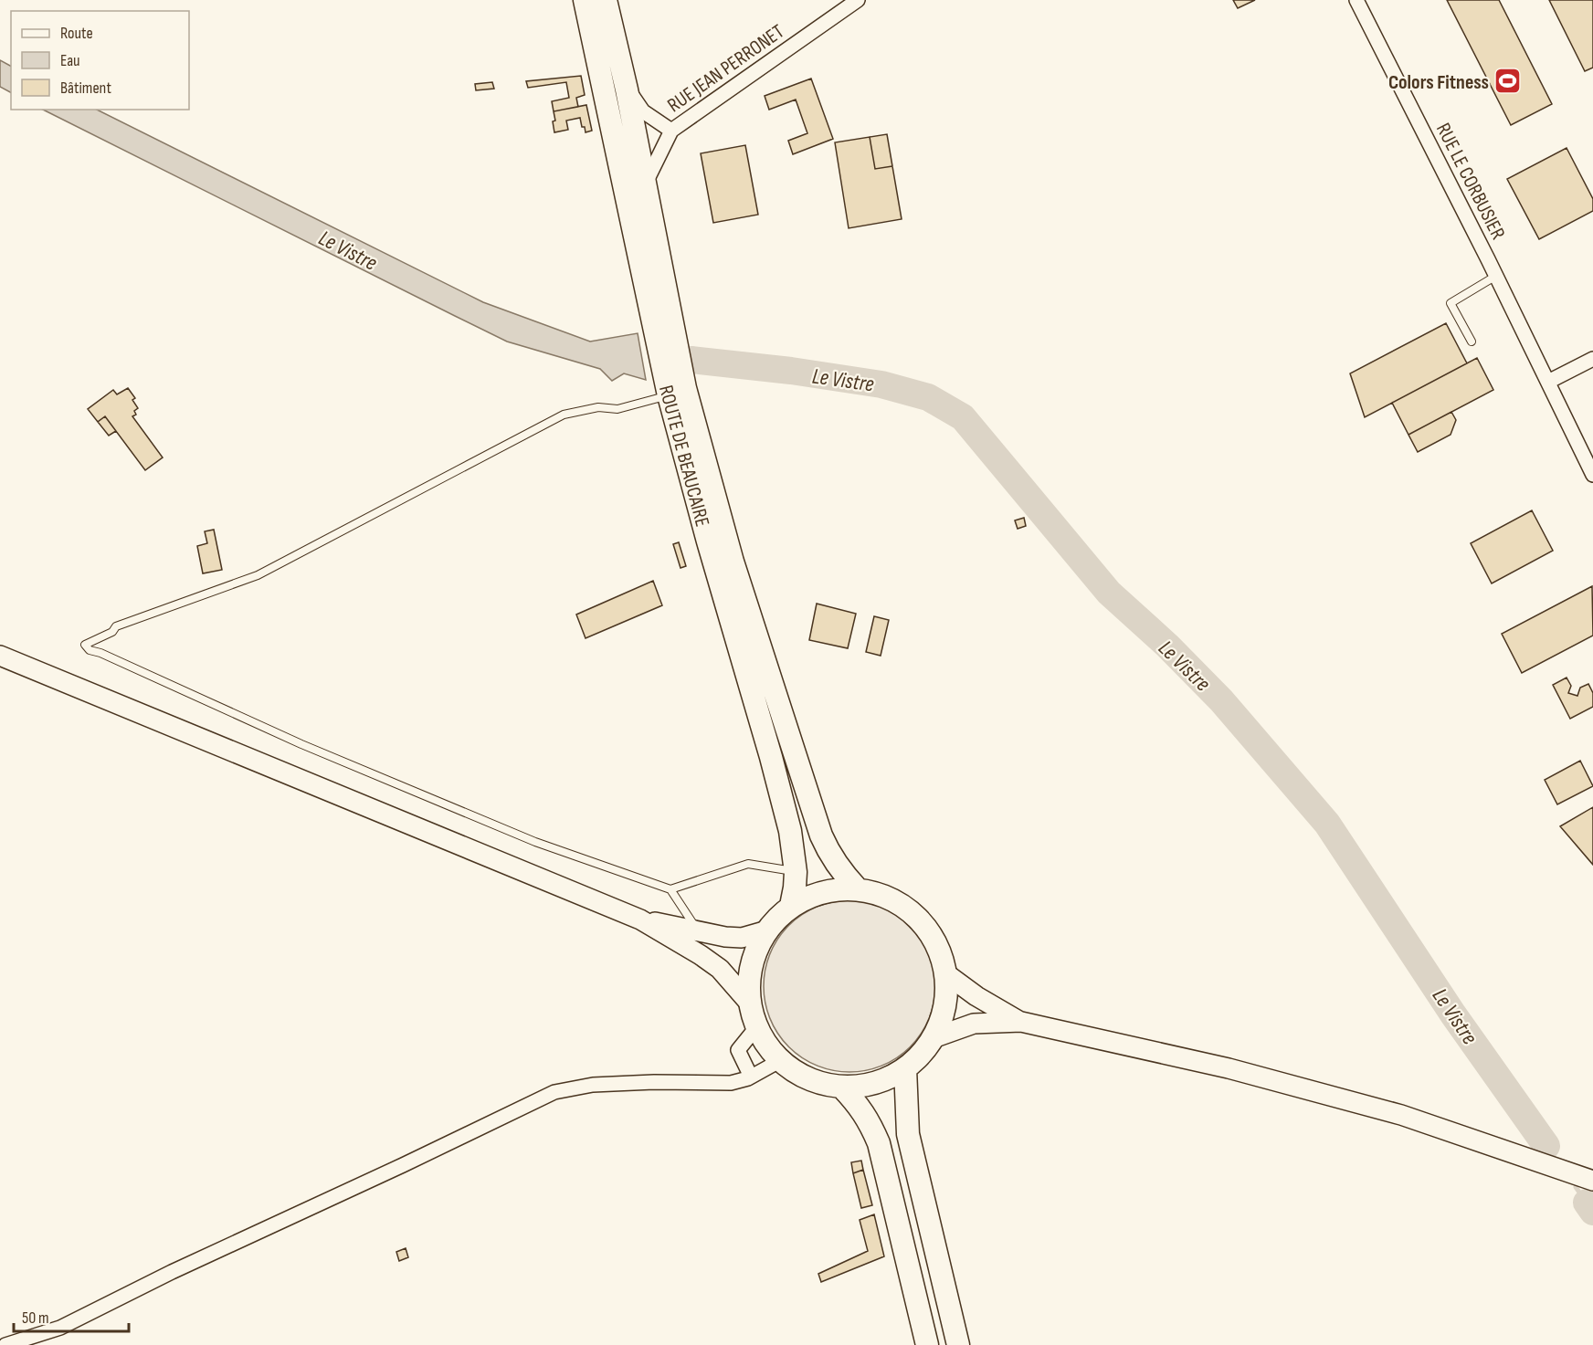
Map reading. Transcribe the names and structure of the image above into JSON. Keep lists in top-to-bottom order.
{
  "streets": {
    "main road": ["ROUTE DE BEAUCAIRE"],
    "street": ["RUE JEAN PERRONET", "RUE LE CORBUSIER"]
  },
  "crossings": [
    ["RUE JEAN PERRONET", "ROUTE DE BEAUCAIRE"]
  ],
  "water": ["Le Vistre"],
  "places": {
    "sports": ["Colors Fitness"]
  },
  "legend": ["Route", "Eau", "Bâtiment"],
  "scale_bar": "50 m"
}
